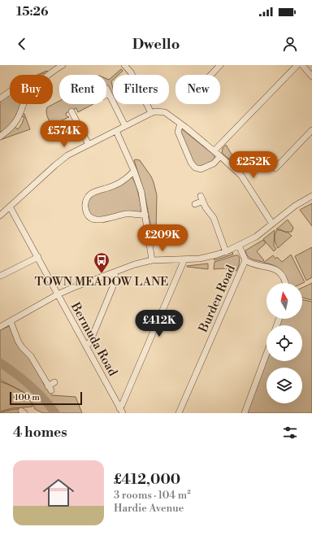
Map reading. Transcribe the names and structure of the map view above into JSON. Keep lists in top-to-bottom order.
{
  "streets": {
    "street": ["Burden Road", "Bermuda Road"]
  },
  "places": {
    "bus stop": ["TOWN MEADOW LANE"]
  },
  "scale_bar": "100 m",
  "north": "top",
  "page": {
    "status": "15:26",
    "header": "Dwello",
    "chip": [
      "Buy",
      "Rent",
      "Filters",
      "New"
    ],
    "price": [
      "£574K",
      "£252K",
      "£209K",
      "£412K"
    ],
    "scale": "100 m",
    "heading": "4 homes",
    "list": [
      {
        "name": "£412,000",
        "note": "3 rooms · 104 m² · Hardie Avenue"
      }
    ]
  }
}
